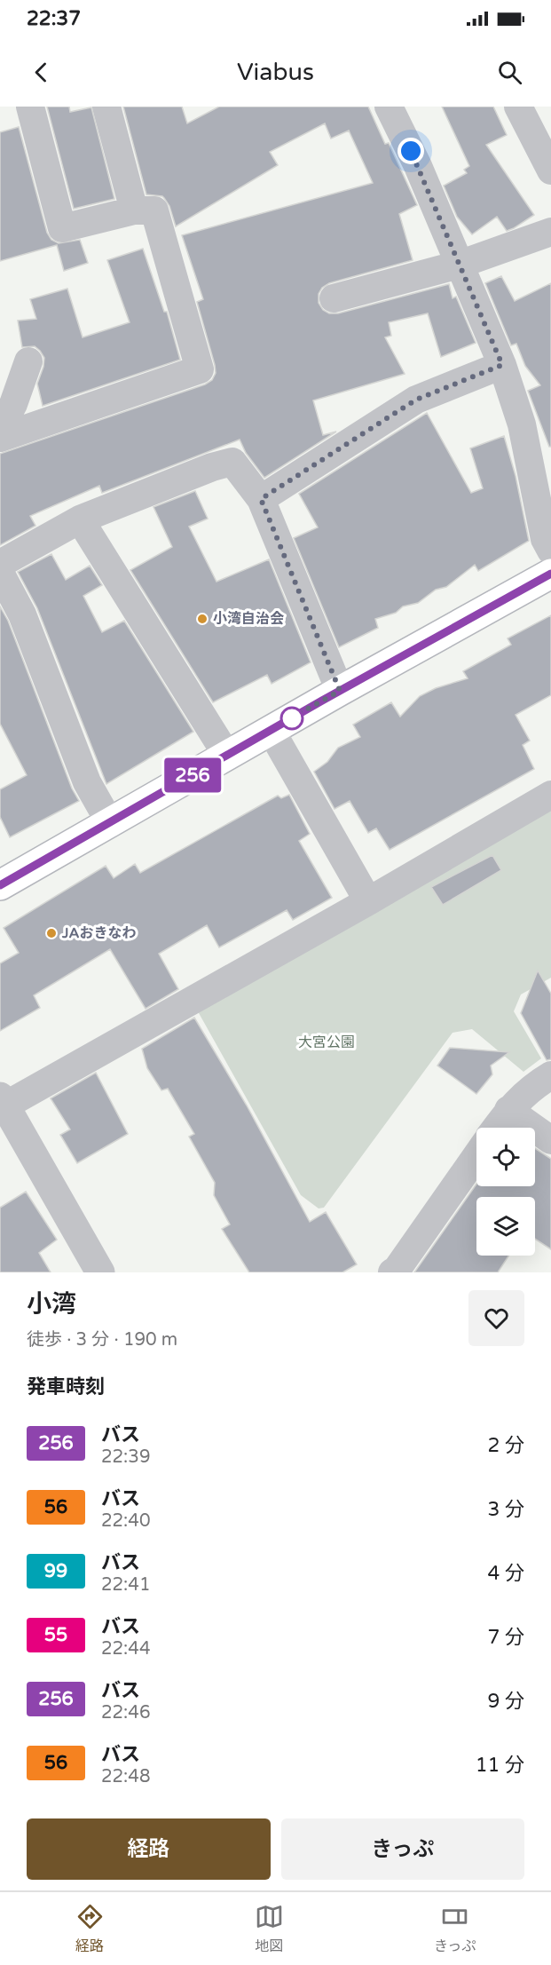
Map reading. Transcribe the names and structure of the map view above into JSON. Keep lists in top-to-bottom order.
{
  "parks": ["大宮公園"],
  "places": ["小湾自治会", "JAおきなわ"],
  "lines": ["bus line 256"],
  "page": {
    "status": "22:37",
    "header": "Viabus",
    "on_map": "256",
    "heading": [
      ["小湾", "徒歩 · 3 分 · 190 m"],
      "発車時刻"
    ],
    "list": [
      {
        "mark": "256",
        "name": "バス",
        "note": "22:39",
        "value": "2 分"
      },
      {
        "mark": "56",
        "name": "バス",
        "note": "22:40",
        "value": "3 分"
      },
      {
        "mark": "99",
        "name": "バス",
        "note": "22:41",
        "value": "4 分"
      },
      {
        "mark": "55",
        "name": "バス",
        "note": "22:44",
        "value": "7 分"
      },
      {
        "mark": "256",
        "name": "バス",
        "note": "22:46",
        "value": "9 分"
      },
      {
        "mark": "56",
        "name": "バス",
        "note": "22:48",
        "value": "11 分"
      }
    ],
    "buttons": ["経路", "きっぷ"],
    "tabs": ["経路", "地図", "きっぷ"]
  }
}
